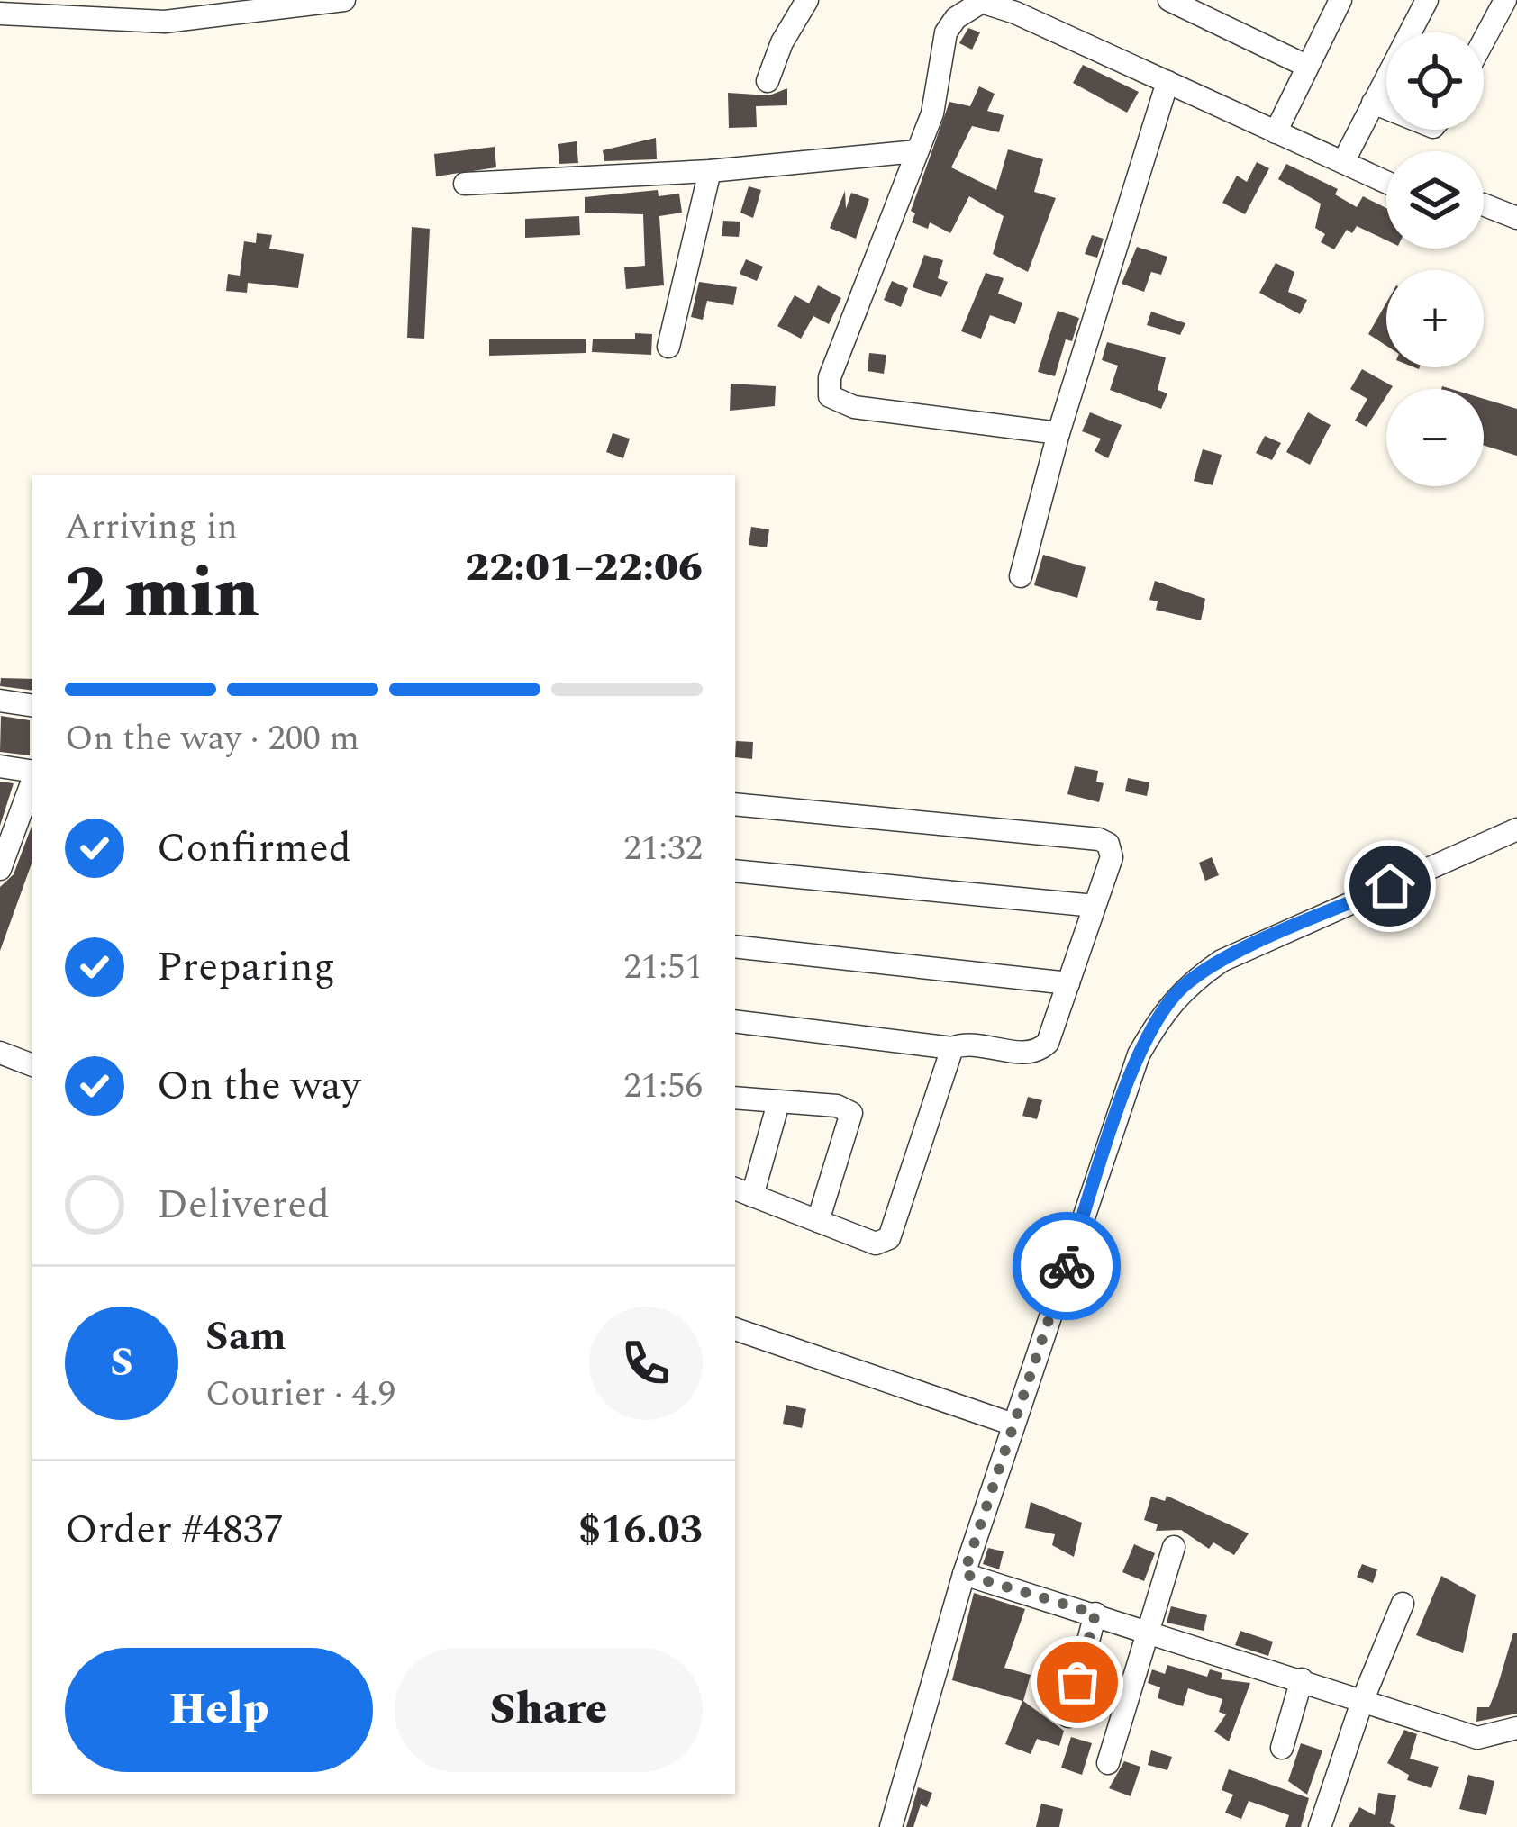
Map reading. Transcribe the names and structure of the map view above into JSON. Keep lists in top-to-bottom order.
{
  "page": {
    "map_buttons": ["+", "−"],
    "heading": ["2 min", "Arriving in", "22:01–22:06"],
    "panel": [
      "Sam",
      "Courier · 4.9",
      "Order #4837",
      "$16.03"
    ],
    "bar": "On the way · 200 m",
    "list": [
      ["Confirmed", "21:32"],
      ["Preparing", "21:51"],
      ["On the way", "21:56"],
      "Delivered"
    ],
    "round": "S",
    "buttons": ["Help", "Share"]
  }
}
